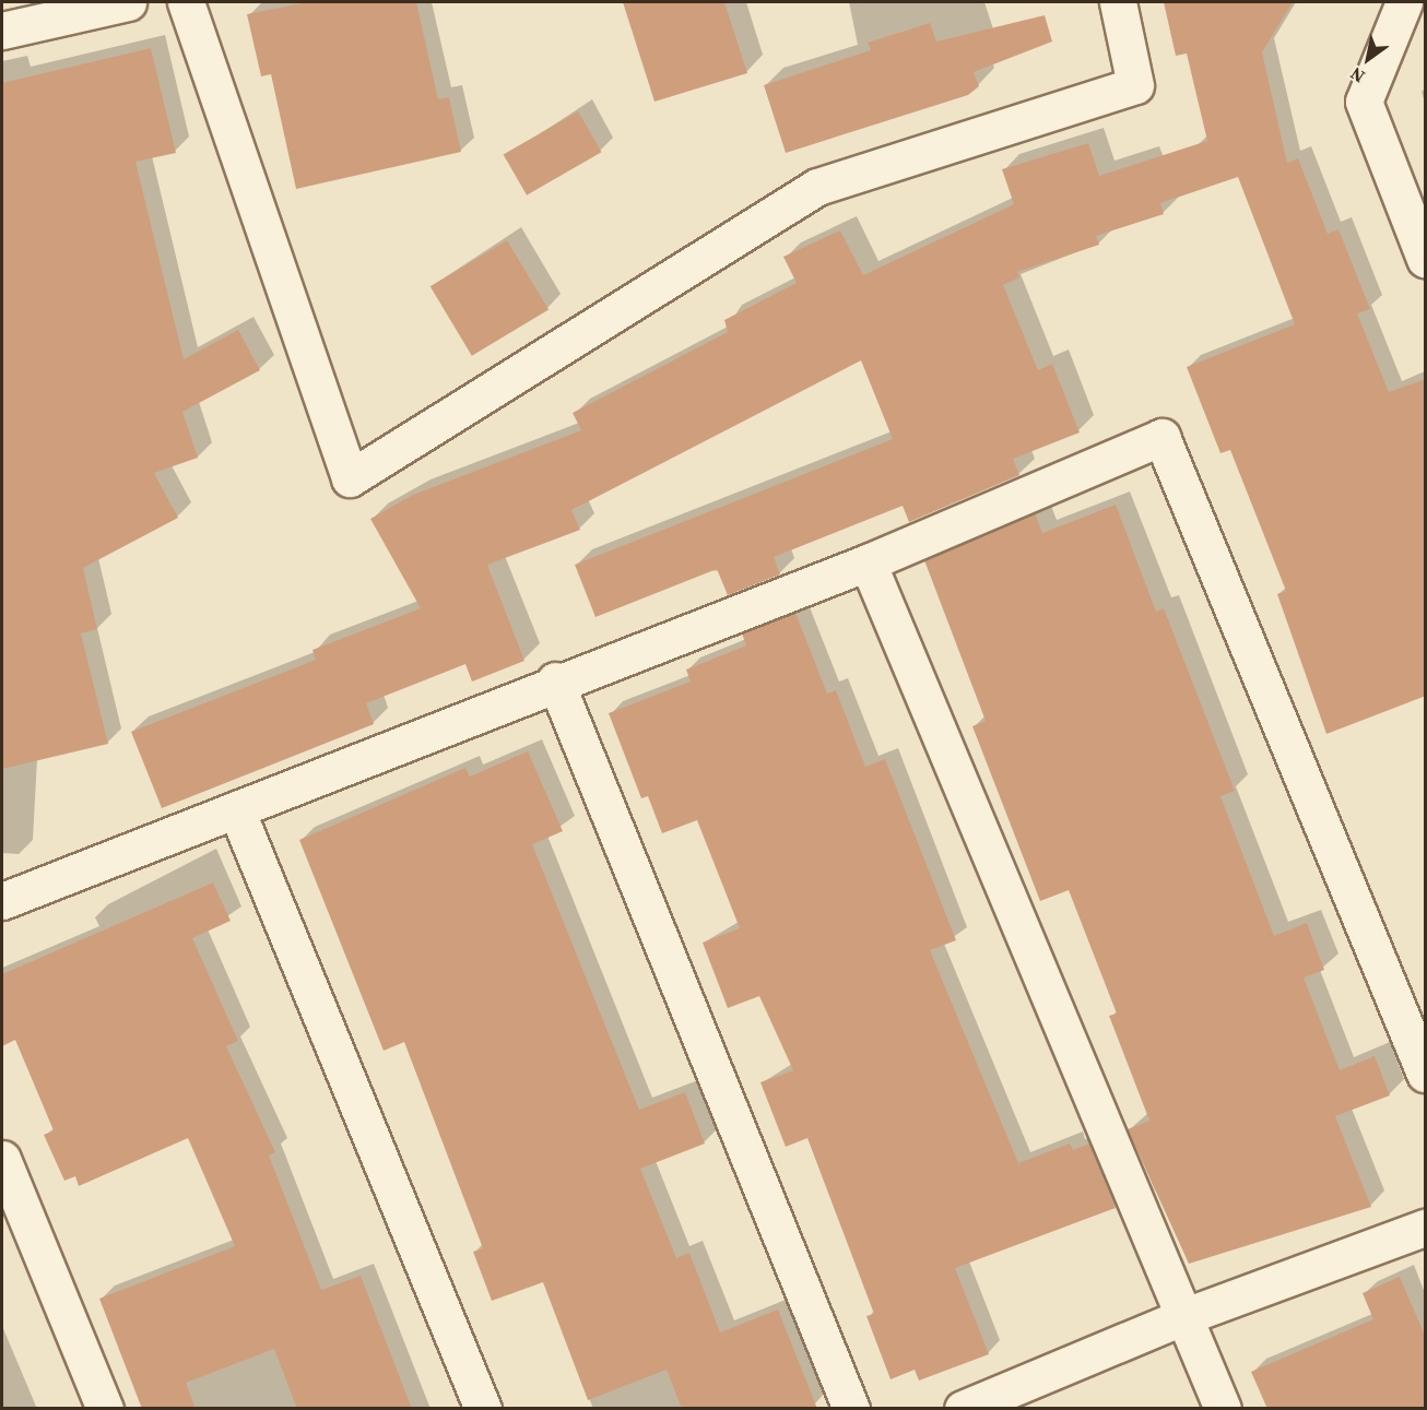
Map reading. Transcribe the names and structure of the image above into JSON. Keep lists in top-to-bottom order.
{
  "north": "bottom left"
}
